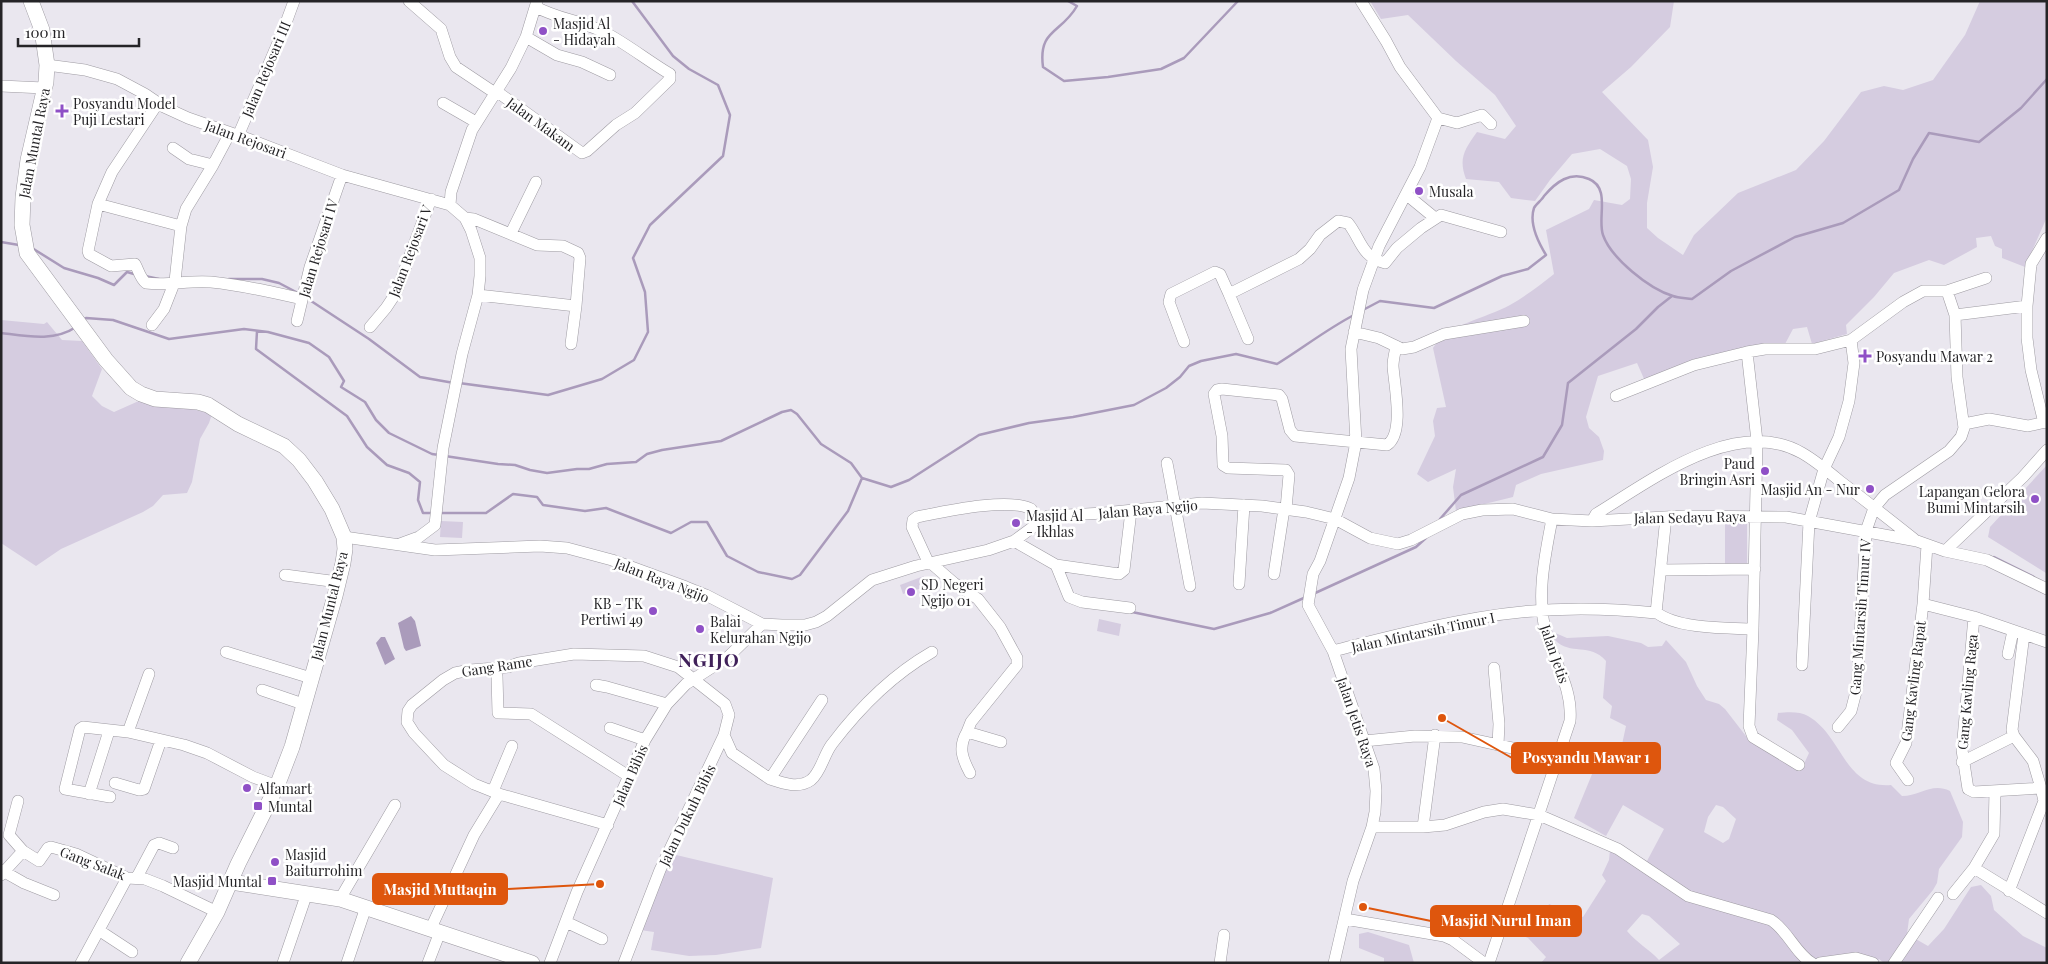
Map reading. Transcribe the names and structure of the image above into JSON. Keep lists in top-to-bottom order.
{
  "streets": {
    "main road": ["Jalan Muntal Raya"],
    "street": [
      "Jalan Rejosari III",
      "Jalan Makam",
      "Jalan Rejosari",
      "Jalan Rejosari IV",
      "Jalan Rejosari V",
      "Jalan Raya Ngijo",
      "Jalan Sedayu Raya",
      "Gang Mintarsih Timur IV",
      "Jalan Mintarsih Timur I",
      "Jalan Jetis",
      "Gang Rame",
      "Gang Kavling Rapat",
      "Gang Kavling Raga",
      "Jalan Jetis Raya",
      "Jalan Bibis",
      "Jalan Dukuh Bibis",
      "Gang Salak"
    ]
  },
  "crossings": [
    ["Jalan Rejosari III", "Jalan Rejosari"],
    ["Jalan Rejosari", "Jalan Muntal Raya"],
    ["Jalan Rejosari", "Jalan Rejosari IV"],
    ["Jalan Rejosari", "Jalan Rejosari V"],
    ["Jalan Rejosari", "Jalan Raya Ngijo"],
    ["Jalan Muntal Raya", "Jalan Raya Ngijo"],
    ["Jalan Muntal Raya", "Gang Salak"],
    ["Jalan Raya Ngijo", "Jalan Sedayu Raya"],
    ["Jalan Raya Ngijo", "Jalan Jetis Raya"],
    ["Jalan Raya Ngijo", "Jalan Bibis"],
    ["Jalan Sedayu Raya", "Gang Mintarsih Timur IV"],
    ["Jalan Sedayu Raya", "Jalan Jetis"],
    ["Jalan Sedayu Raya", "Jalan Jetis Raya"],
    ["Jalan Mintarsih Timur I", "Jalan Jetis"],
    ["Jalan Mintarsih Timur I", "Jalan Jetis Raya"],
    ["Gang Rame", "Jalan Bibis"],
    ["Gang Rame", "Jalan Dukuh Bibis"],
    ["Jalan Bibis", "Jalan Dukuh Bibis"]
  ],
  "districts": ["NGIJO"],
  "places": {
    "other": [
      "Masjid Al - Hidayah",
      "Musala",
      "Paud Bringin Asri",
      "Masjid An - Nur",
      "Lapangan Gelora Bumi Mintarsih",
      "Masjid Al - Ikhlas",
      "SD Negeri Ngijo 01",
      "KB - TK Pertiwi 49",
      "Balai Kelurahan Ngijo",
      "Posyandu Mawar 1",
      "Alfamart",
      "Masjid Baiturrohim",
      "Masjid Muttaqin",
      "Masjid Nurul Iman"
    ],
    "health": ["Posyandu Model Puji Lestari", "Posyandu Mawar 2"],
    "transit": ["Muntal", "Masjid Muntal"]
  },
  "scale_bar": "100 m"
}
